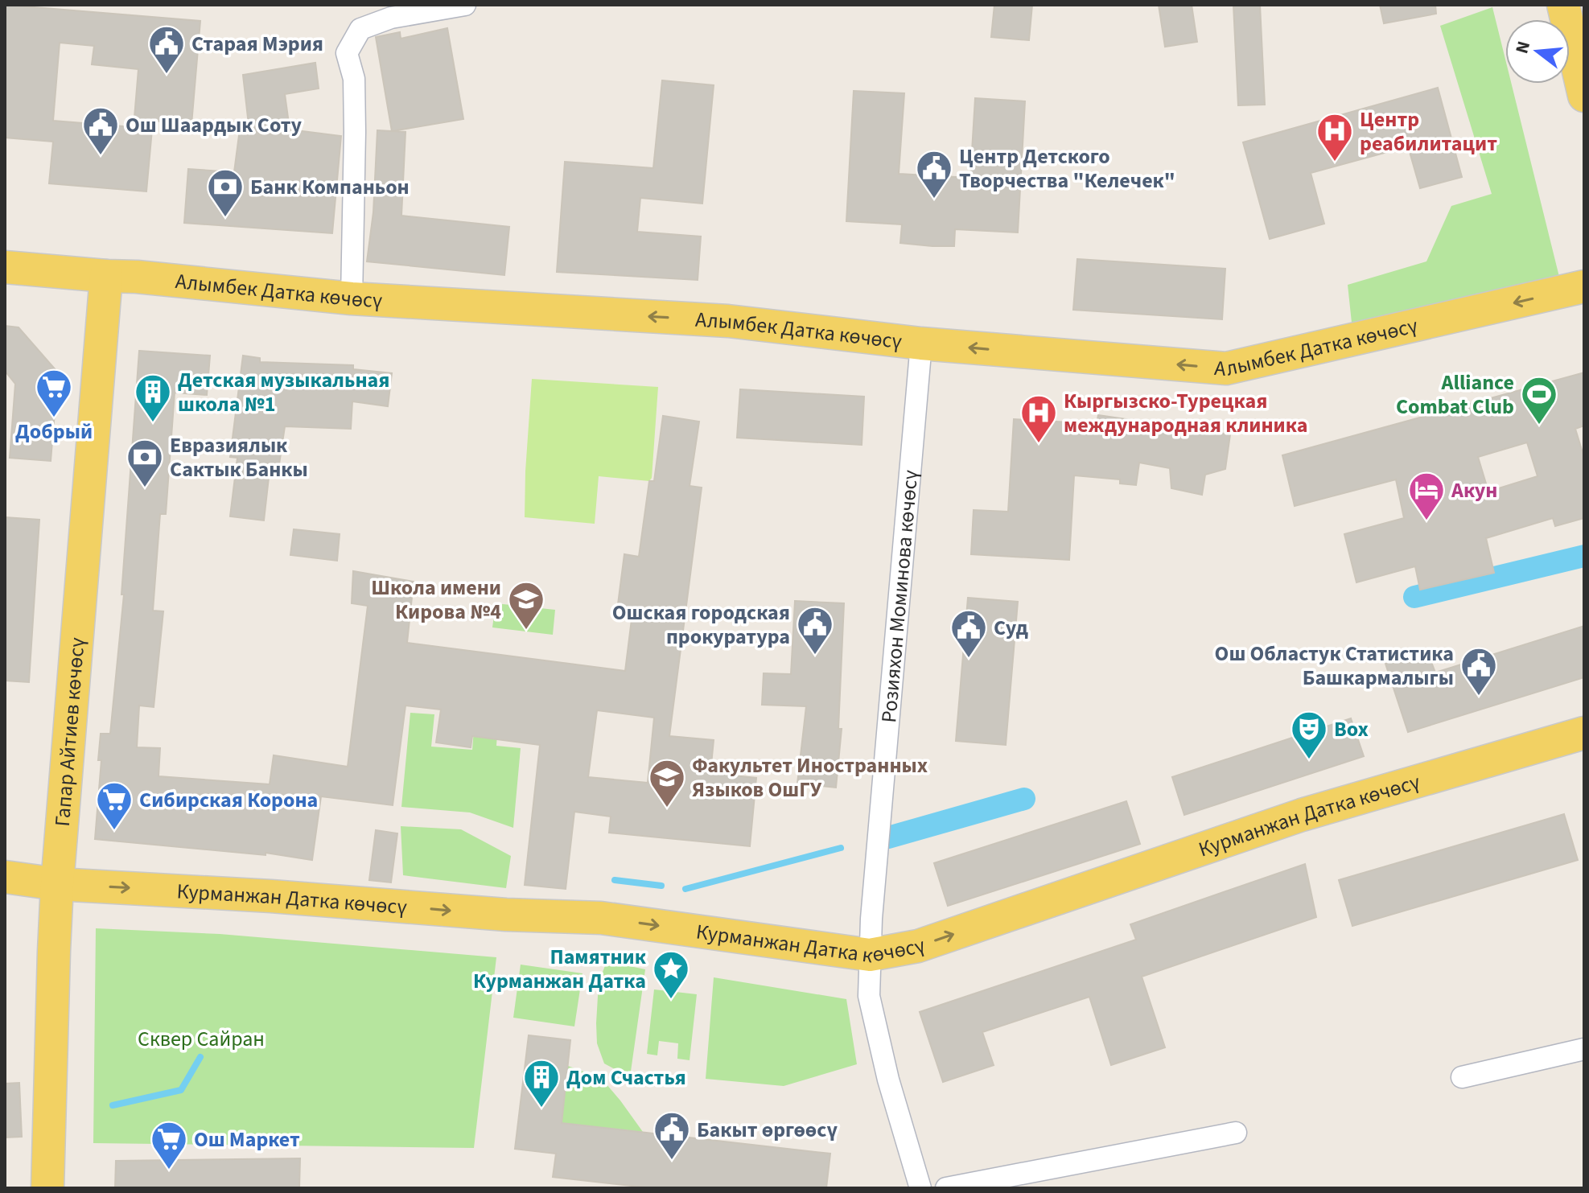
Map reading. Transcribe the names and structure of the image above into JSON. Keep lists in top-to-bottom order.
{
  "streets": {
    "main road": ["Алымбек Датка көчөсү", "Гапар Айтиев көчөсү", "Курманжан Датка көчөсү"],
    "street": ["Розияхон Моминова көчөсү"]
  },
  "crossings": [
    ["Алымбек Датка көчөсү", "Розияхон Моминова көчөсү"],
    ["Алымбек Датка көчөсү", "Гапар Айтиев көчөсү"],
    ["Розияхон Моминова көчөсү", "Курманжан Датка көчөсү"],
    ["Гапар Айтиев көчөсү", "Курманжан Датка көчөсү"]
  ],
  "one_way": ["Алымбек Датка көчөсү", "Курманжан Датка көчөсү"],
  "parks": ["Сквер Сайран"],
  "places": {
    "public building": [
      "Старая Мэрия",
      "Ош Шаардык Соту",
      "Центр Детского Творчества \"Келечек\"",
      "Ошская городская прокуратура",
      "Суд",
      "Ош Областук Статистика Башкармалыгы",
      "Бакыт өргөөсү"
    ],
    "hospital": ["Центр реабилитацит", "Кыргызско-Турецкая международная клиника"],
    "bank": ["Банк Компаньон", "Евразиялык Сактык Банкы"],
    "supermarket": ["Добрый", "Сибирская Корона", "Ош Маркет"],
    "building": ["Детская музыкальная школа №1", "Дом Счастья"],
    "sports": ["Alliance Combat Club"],
    "hotel": ["Акун"],
    "school or university": ["Школа имени Кирова №4", "Факультет Иностранных Языков ОшГУ"],
    "theatre": ["Box"],
    "place": ["Памятник Курманжан Датка"]
  },
  "north": "left"
}
